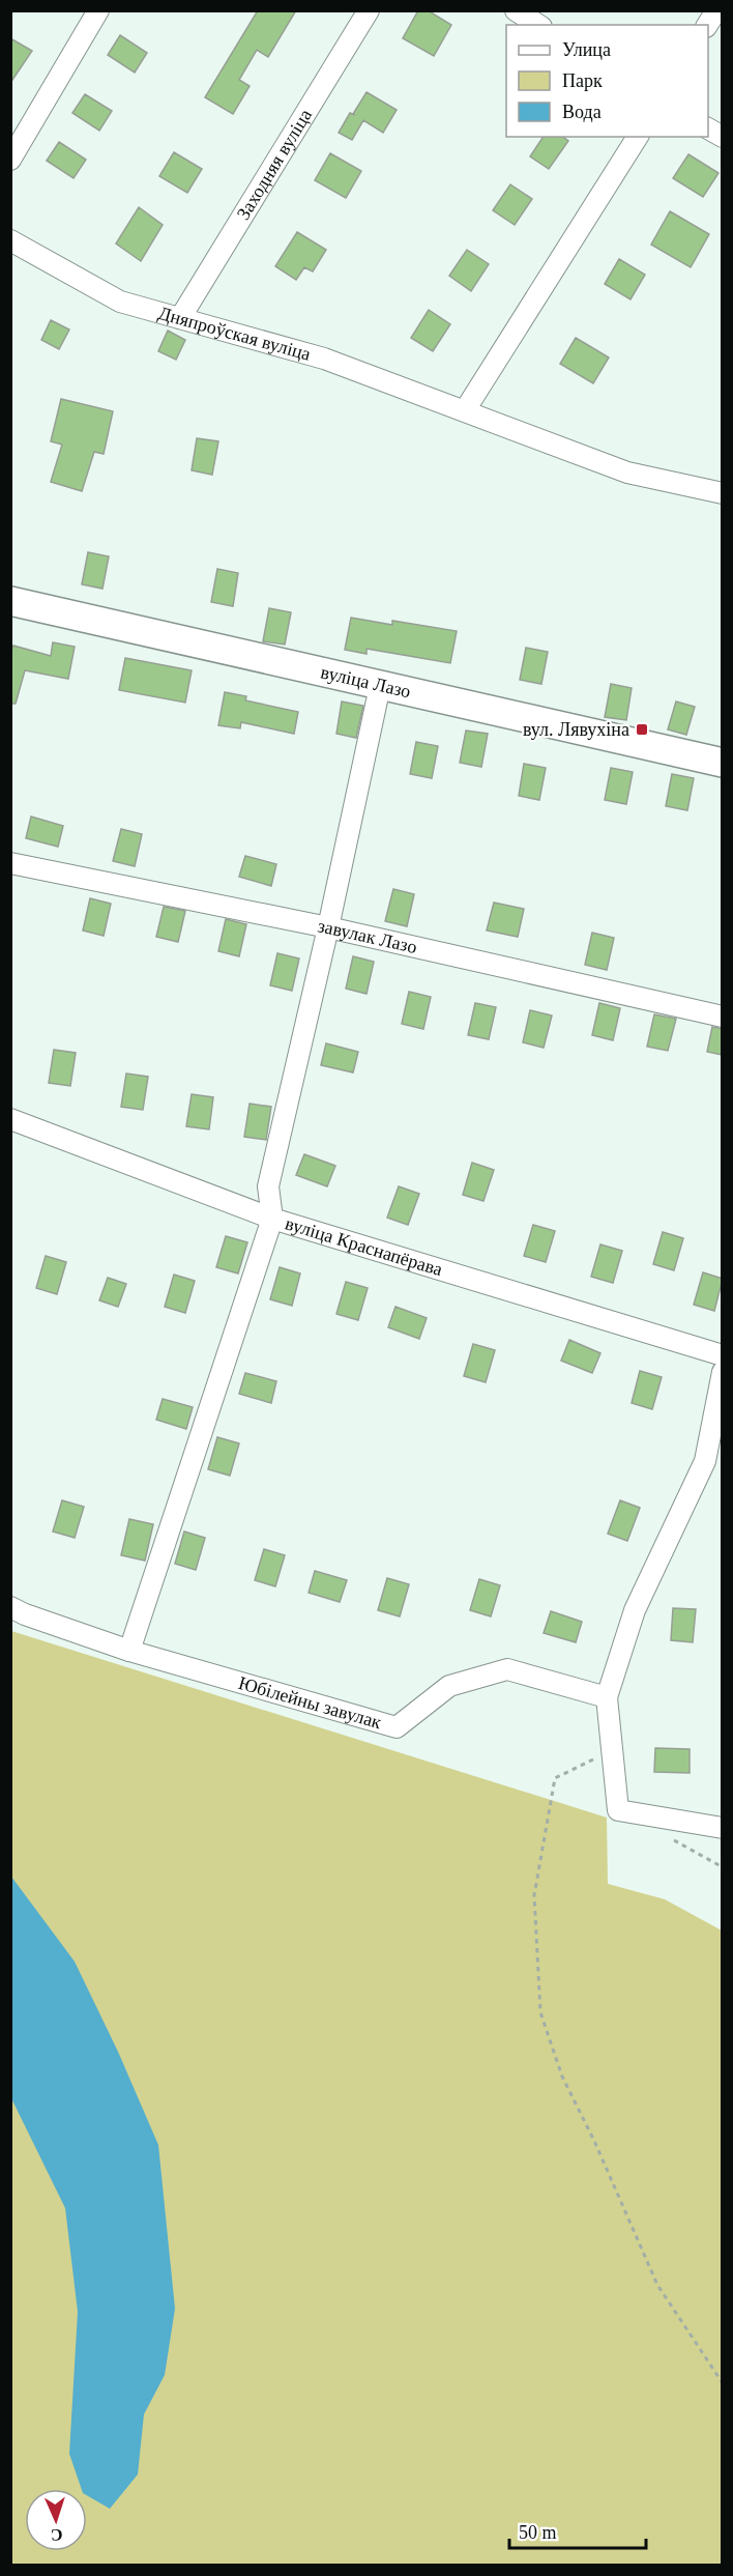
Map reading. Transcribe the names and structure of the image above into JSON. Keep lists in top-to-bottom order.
{
  "streets": {
    "main road": ["вуліца Лазо"],
    "street": [
      "Заходняя вуліца",
      "Дняпроўская вуліца",
      "завулак Лазо",
      "вуліца Краснапёрава",
      "Юбілейны завулак"
    ]
  },
  "crossings": [
    ["Заходняя вуліца", "Дняпроўская вуліца"]
  ],
  "places": {
    "transit": ["вул. Лявухіна"]
  },
  "legend": ["Улица", "Парк", "Вода"],
  "scale_bar": "50 m",
  "north": "bottom"
}
